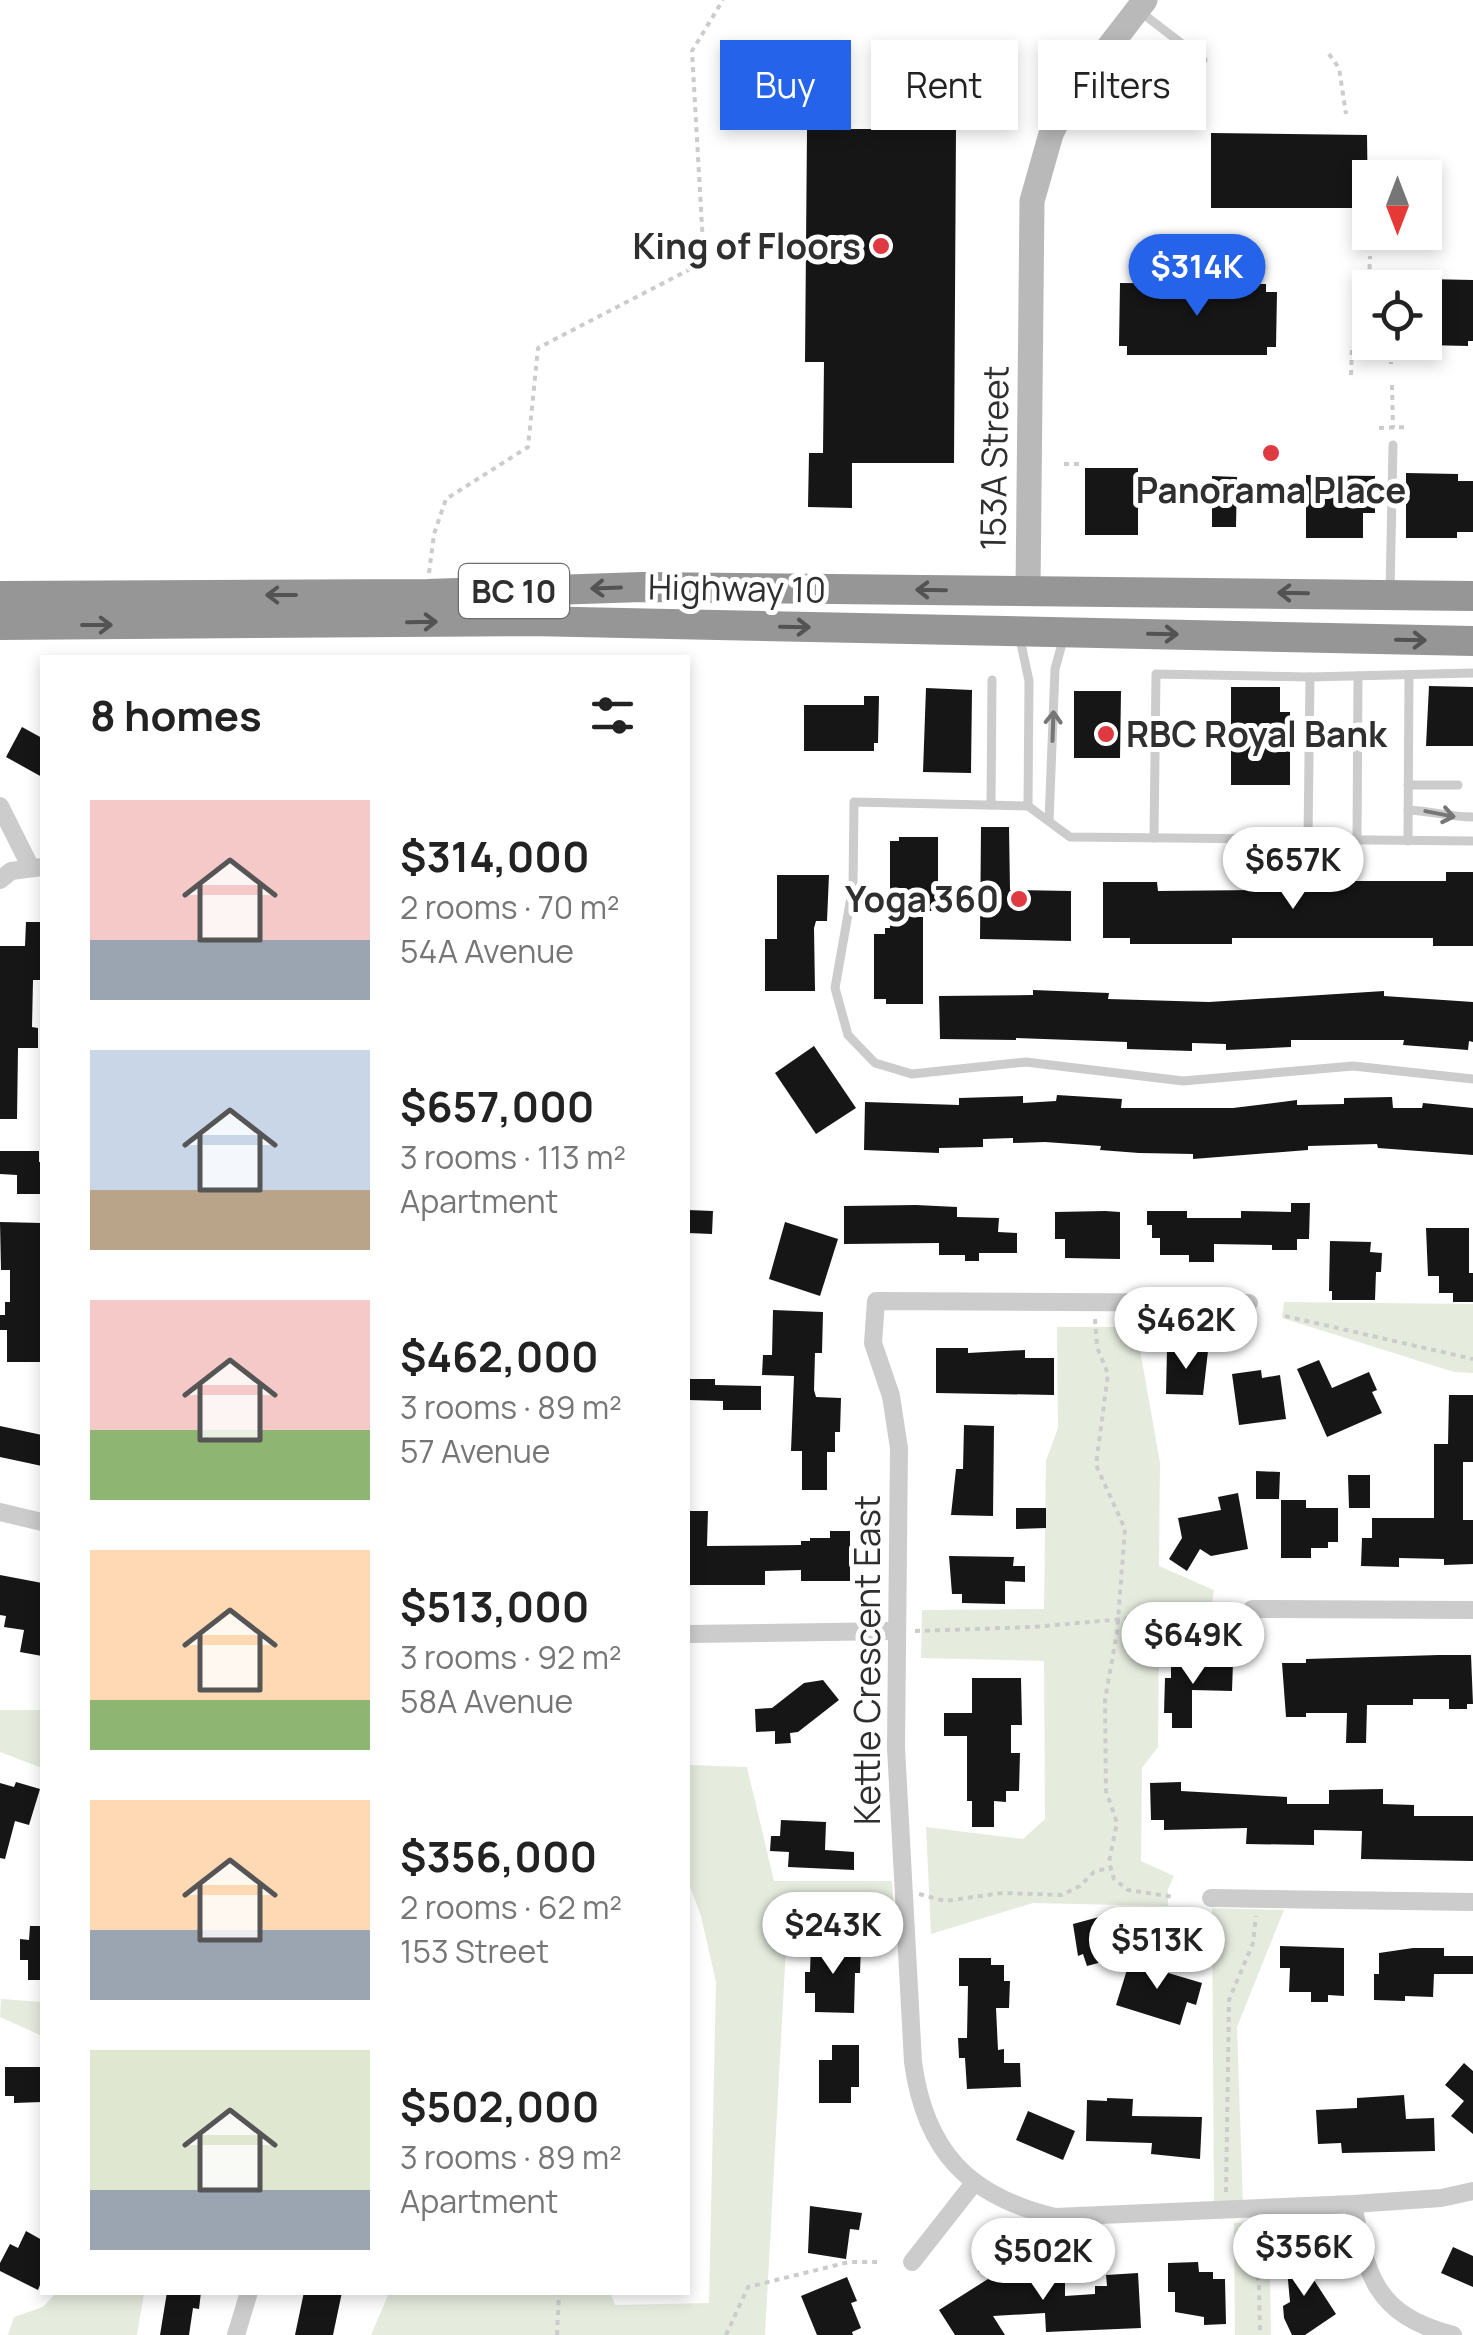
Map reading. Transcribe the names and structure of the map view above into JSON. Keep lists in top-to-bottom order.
{
  "streets": {
    "highway": ["Highway 10", "BC 10"],
    "street": ["153A Street", "Kettle Crescent East"]
  },
  "crossings": [
    ["153A Street", "Highway 10"]
  ],
  "places": [
    "King of Floors",
    "Panorama Place",
    "RBC Royal Bank",
    "Yoga 360"
  ],
  "north": "bottom",
  "page": {
    "chip": ["Buy", "Rent", "Filters"],
    "price": [
      "$314K",
      "$657K",
      "$462K",
      "$649K",
      "$243K",
      "$513K",
      "$356K",
      "$502K"
    ],
    "heading": "8 homes",
    "list": [
      {
        "name": "$314,000",
        "note": "2 rooms · 70 m² · 54A Avenue"
      },
      {
        "name": "$657,000",
        "note": "3 rooms · 113 m² · Apartment"
      },
      {
        "name": "$462,000",
        "note": "3 rooms · 89 m² · 57 Avenue"
      },
      {
        "name": "$513,000",
        "note": "3 rooms · 92 m² · 58A Avenue"
      },
      {
        "name": "$356,000",
        "note": "2 rooms · 62 m² · 153 Street"
      },
      {
        "name": "$502,000",
        "note": "3 rooms · 89 m² · Apartment"
      }
    ]
  }
}
